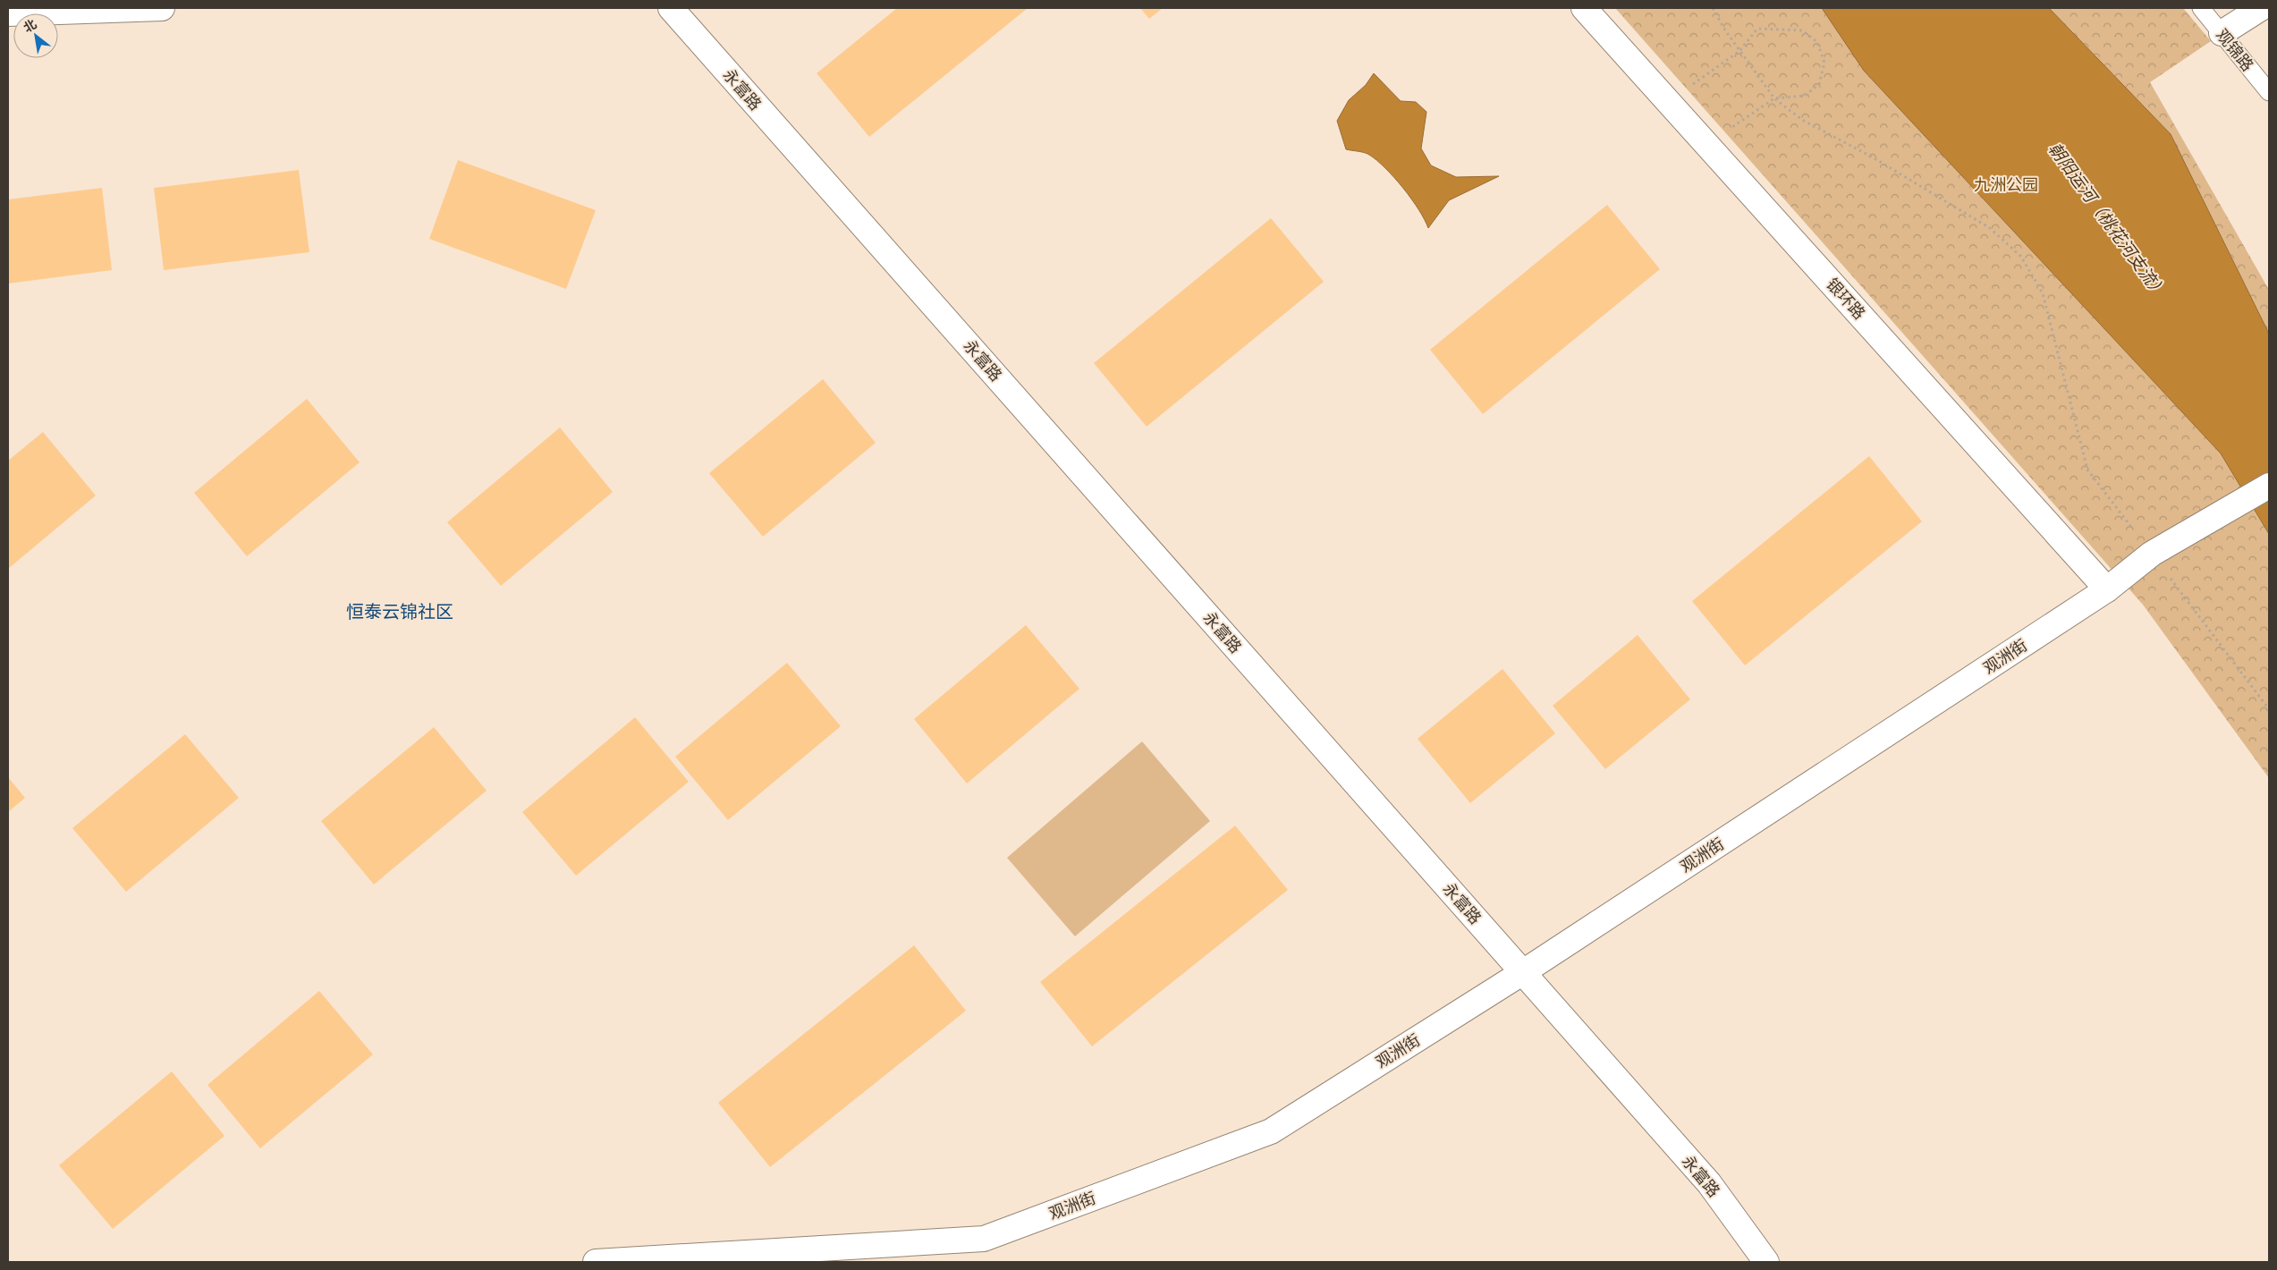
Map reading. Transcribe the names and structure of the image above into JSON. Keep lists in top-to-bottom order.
{
  "streets": {
    "street": ["永富路", "银环路", "观洲街"],
    "lane": ["观锦路"]
  },
  "crossings": [
    ["永富路", "观洲街"],
    ["银环路", "观洲街"]
  ],
  "districts": ["恒泰云锦社区"],
  "water": ["朝阳运河（桃花河支流）"],
  "parks": ["九洲公园"],
  "north": "top left"
}
